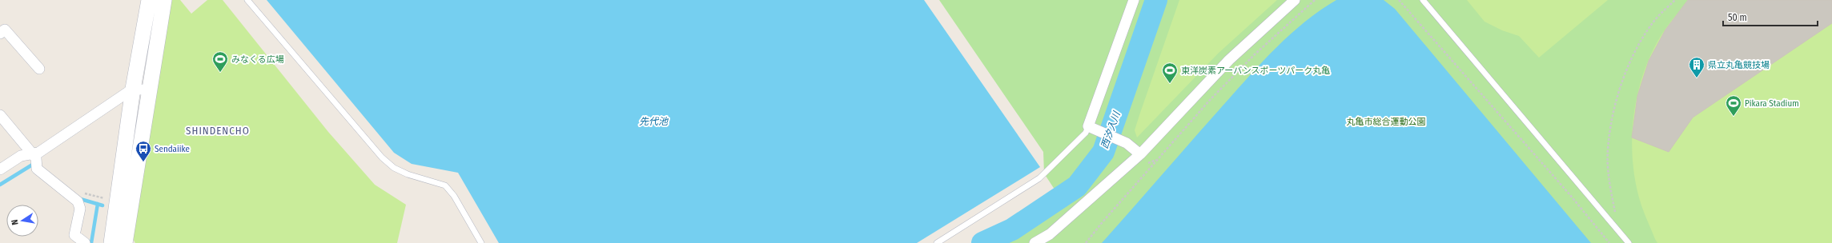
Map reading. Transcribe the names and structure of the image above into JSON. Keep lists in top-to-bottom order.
{
  "districts": ["SHINDENCHO"],
  "water": ["先代池", "西汐入川"],
  "parks": ["丸亀市総合運動公園"],
  "places": {
    "sports": ["みなくる広場", "東洋炭素アーバンスポーツパーク丸亀", "Pikara Stadium"],
    "building": ["県立丸亀競技場"],
    "bus stop": ["Sendaiike"]
  },
  "scale_bar": "50 m",
  "north": "left"
}
